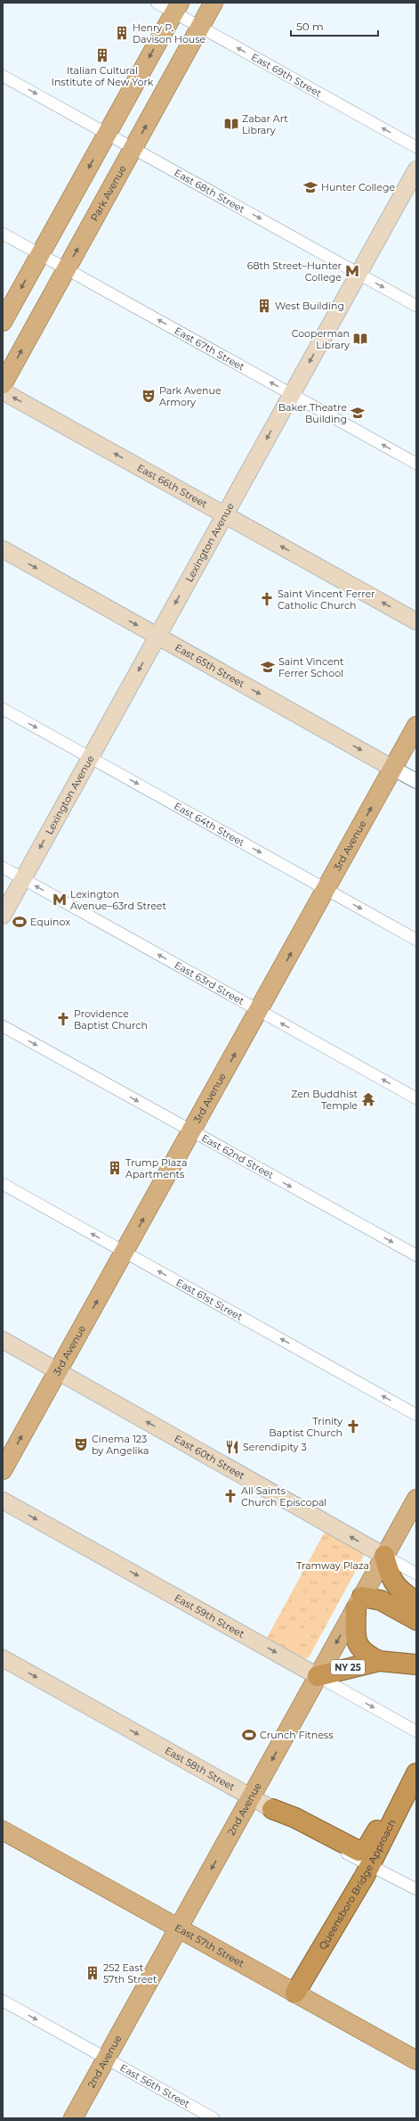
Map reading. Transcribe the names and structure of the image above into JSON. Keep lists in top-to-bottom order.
{
  "streets": {
    "highway": ["NY 25", "Queensboro Bridge Approach"],
    "main road": [
      "Park Avenue",
      "East 66th Street",
      "Lexington Avenue",
      "East 65th Street",
      "3rd Avenue",
      "East 60th Street",
      "East 59th Street",
      "East 58th Street",
      "2nd Avenue",
      "East 57th Street"
    ],
    "street": [
      "East 69th Street",
      "East 68th Street",
      "East 67th Street",
      "East 64th Street",
      "East 63rd Street",
      "East 62nd Street",
      "East 61st Street",
      "East 56th Street"
    ]
  },
  "crossings": [
    ["East 69th Street", "Park Avenue"],
    ["East 68th Street", "Park Avenue"],
    ["East 68th Street", "Lexington Avenue"],
    ["Park Avenue", "East 67th Street"],
    ["East 67th Street", "Lexington Avenue"],
    ["East 66th Street", "Lexington Avenue"],
    ["Lexington Avenue", "East 65th Street"],
    ["Lexington Avenue", "East 64th Street"],
    ["Lexington Avenue", "East 63rd Street"],
    ["East 65th Street", "3rd Avenue"],
    ["East 64th Street", "3rd Avenue"],
    ["3rd Avenue", "East 63rd Street"],
    ["3rd Avenue", "East 62nd Street"],
    ["3rd Avenue", "East 61st Street"],
    ["3rd Avenue", "East 60th Street"],
    ["East 60th Street", "2nd Avenue"],
    ["East 59th Street", "NY 25"],
    ["East 59th Street", "2nd Avenue"],
    ["NY 25", "2nd Avenue"],
    ["East 58th Street", "2nd Avenue"],
    ["East 58th Street", "Queensboro Bridge Approach"],
    ["2nd Avenue", "East 57th Street"],
    ["2nd Avenue", "East 56th Street"],
    ["Queensboro Bridge Approach", "East 57th Street"]
  ],
  "one_way": [
    "East 69th Street",
    "East 68th Street",
    "East 67th Street",
    "East 66th Street",
    "Lexington Avenue",
    "East 65th Street",
    "East 64th Street",
    "3rd Avenue",
    "East 63rd Street",
    "East 62nd Street",
    "East 61st Street",
    "East 60th Street",
    "East 59th Street",
    "East 58th Street",
    "2nd Avenue",
    "East 56th Street"
  ],
  "parks": ["Tramway Plaza"],
  "places": {
    "building": [
      "Henry P. Davison House",
      "Italian Cultural Institute of New York",
      "West Building",
      "Trump Plaza Apartments",
      "252 East 57th Street"
    ],
    "library": ["Zabar Art Library", "Cooperman Library"],
    "school or university": ["Hunter College", "Baker Theatre Building", "Saint Vincent Ferrer School"],
    "metro station": ["68th Street–Hunter College", "Lexington Avenue–63rd Street"],
    "theatre": ["Park Avenue Armory", "Cinema 123 by Angelika"],
    "church": [
      "Saint Vincent Ferrer Catholic Church",
      "Providence Baptist Church",
      "Trinity Baptist Church",
      "All Saints Church Episcopal"
    ],
    "sports": ["Equinox", "Crunch Fitness"],
    "temple": ["Zen Buddhist Temple"],
    "restaurant": ["Serendipity 3"]
  },
  "scale_bar": "50 m"
}
